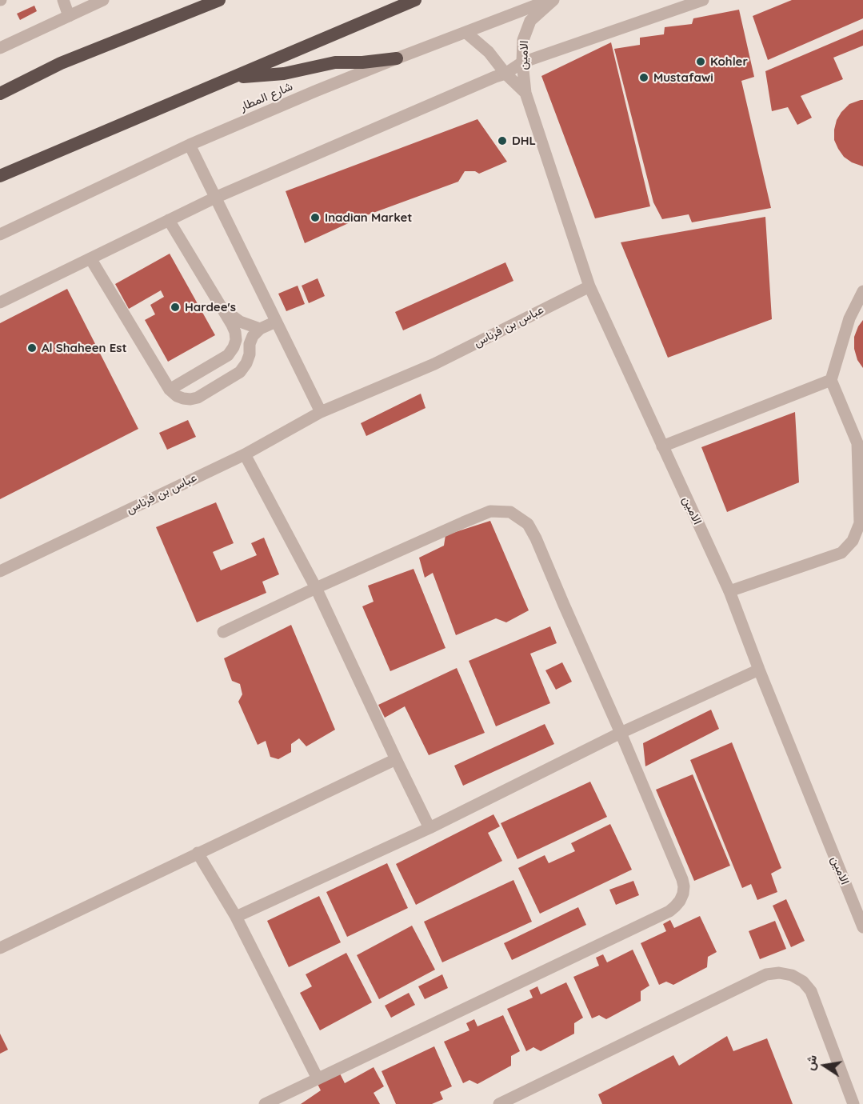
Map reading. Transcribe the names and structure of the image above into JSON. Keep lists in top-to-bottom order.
{
  "streets": {
    "street": ["الامين", "شارع المطار", "عباس بن فرناس"]
  },
  "crossings": [
    ["الامين", "شارع المطار"],
    ["الامين", "عباس بن فرناس"]
  ],
  "places": [
    "Kohler",
    "Mustafawi",
    "DHL",
    "Inadian Market",
    "Hardee's",
    "Al Shaheen Est"
  ],
  "north": "left"
}
